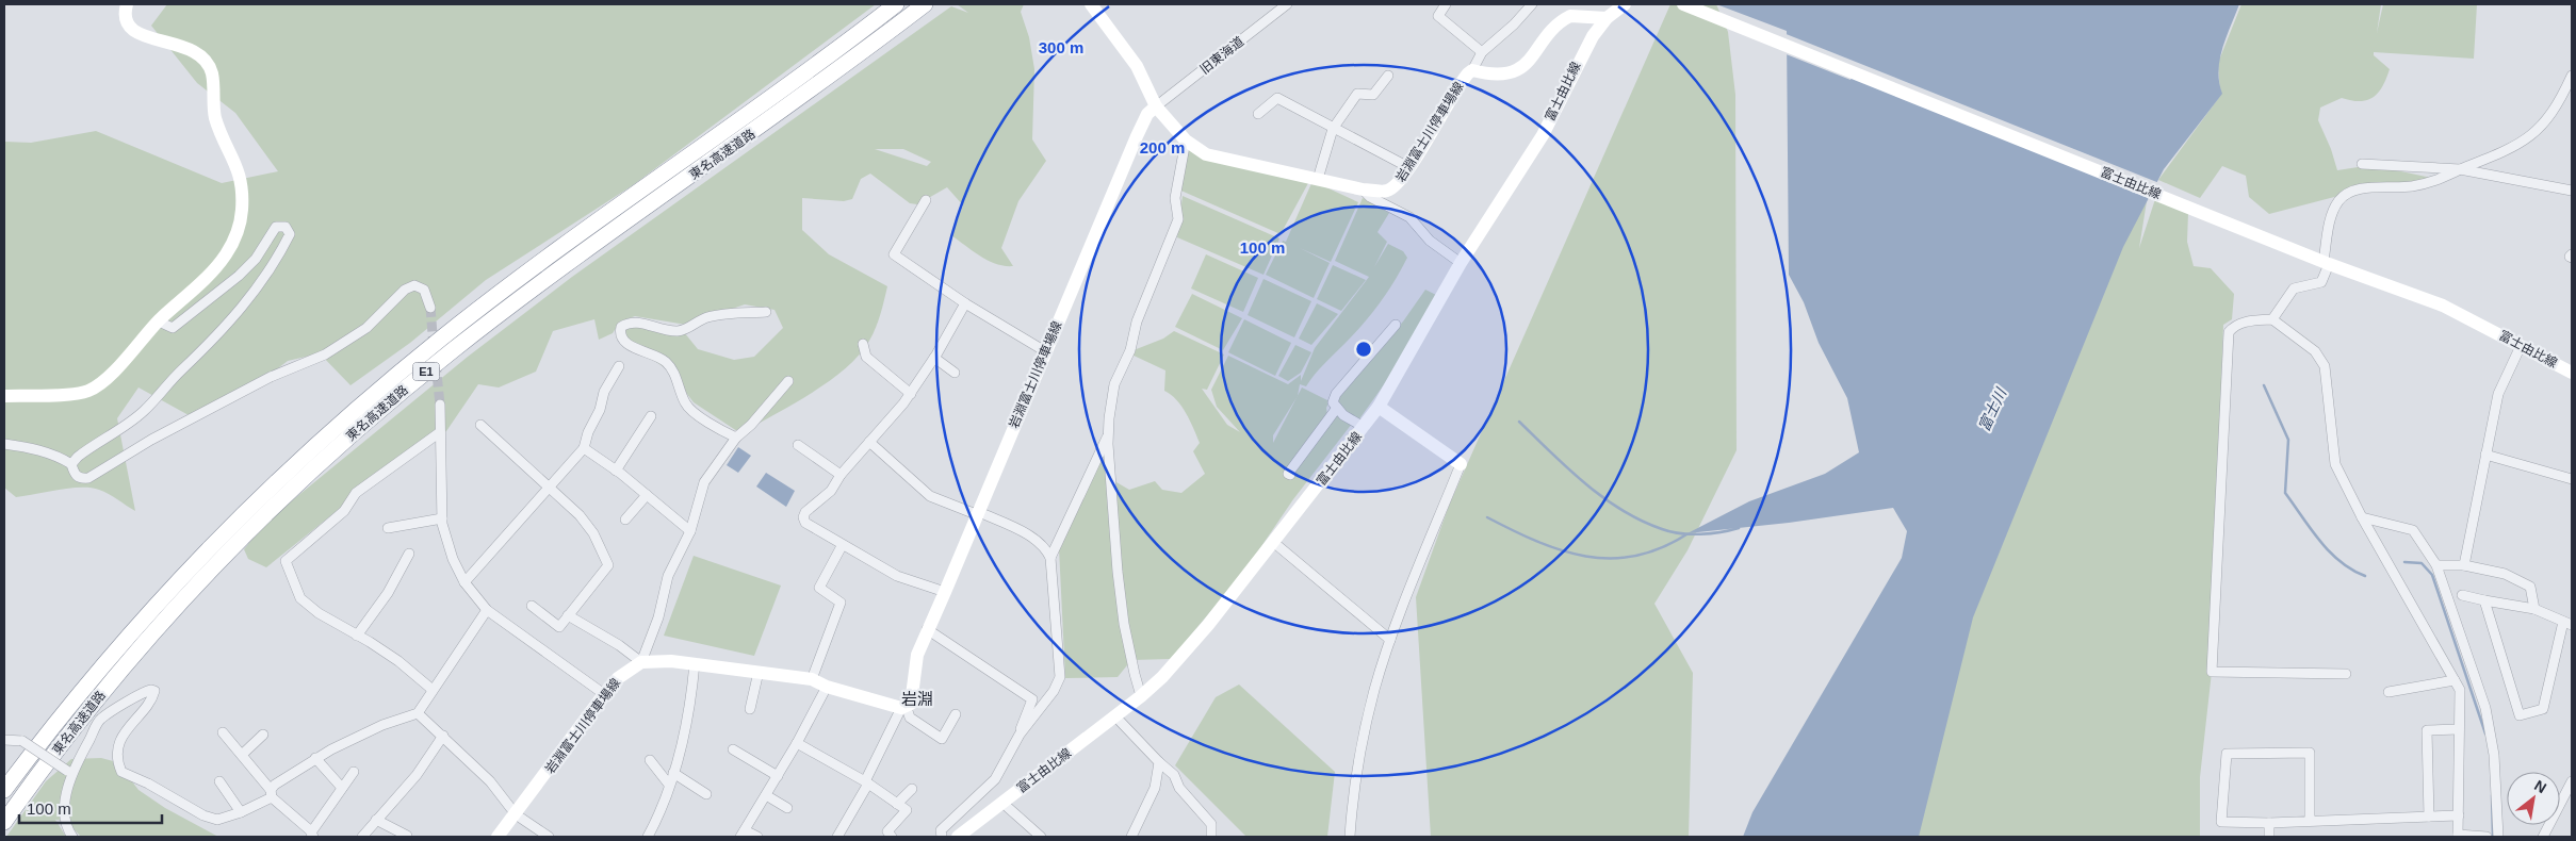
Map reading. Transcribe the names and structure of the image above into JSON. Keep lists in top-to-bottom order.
{
  "streets": {
    "highway": ["東名高速道路", "E1"],
    "main road": ["富士由比線", "岩淵富士川停車場線"],
    "street": ["旧東海道"]
  },
  "crossings": [
    ["旧東海道", "岩淵富士川停車場線"],
    ["富士由比線", "岩淵富士川停車場線"]
  ],
  "districts": ["岩淵"],
  "water": ["富士川"],
  "scale_bar": "100 m",
  "north": "top right",
  "rings": ["300 m", "200 m", "100 m"]
}
